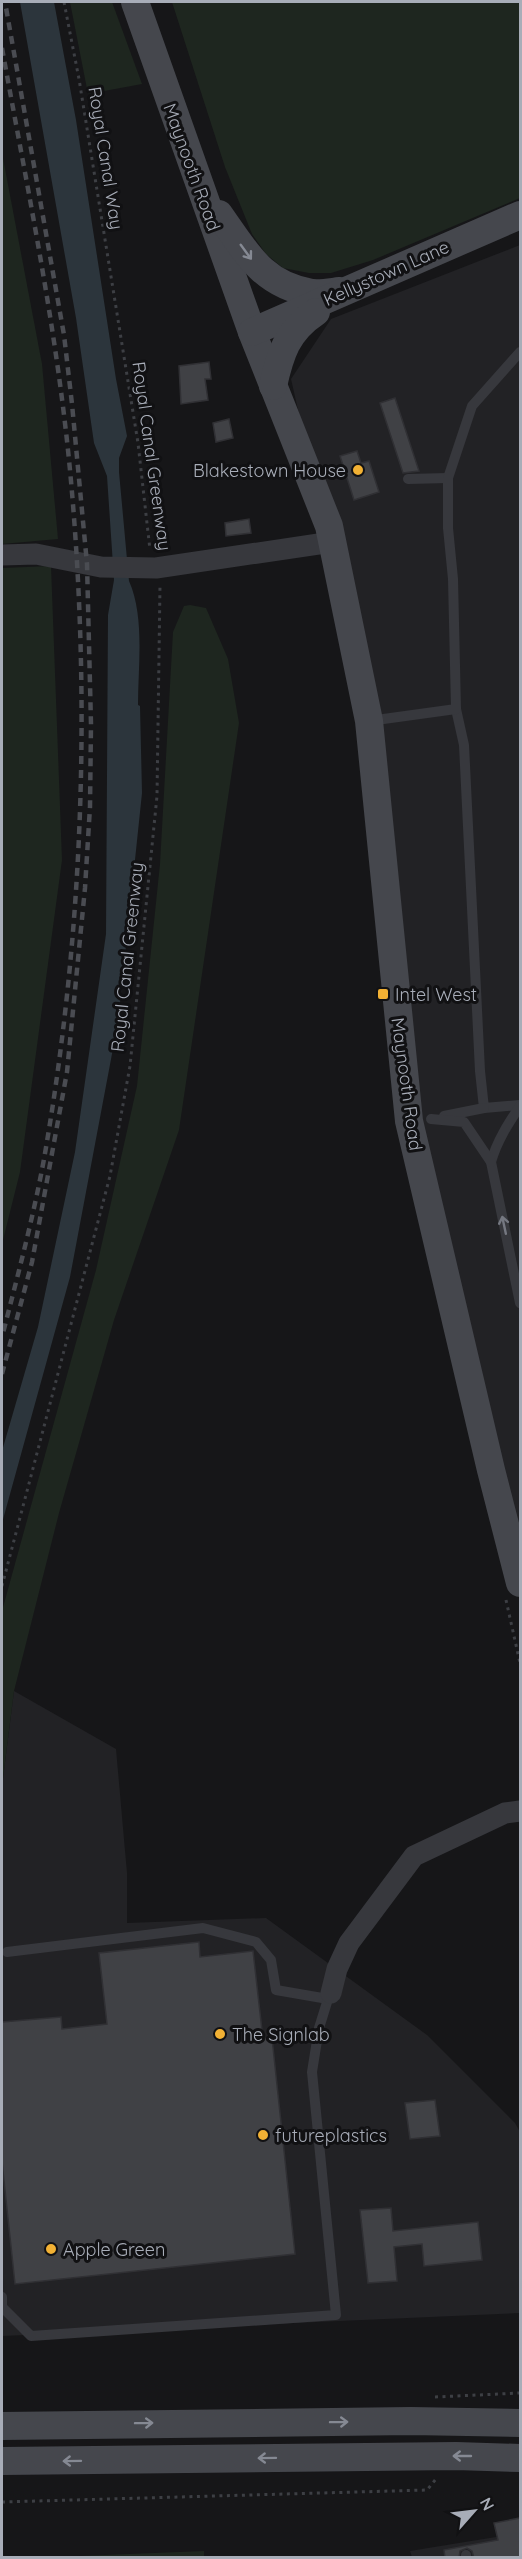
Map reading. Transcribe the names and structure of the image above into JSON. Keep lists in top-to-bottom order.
{
  "streets": {
    "main road": ["Maynooth Road", "Kellystown Lane"],
    "path": ["Royal Canal Way", "Royal Canal Greenway"]
  },
  "crossings": [
    ["Royal Canal Way", "Royal Canal Greenway"],
    ["Maynooth Road", "Kellystown Lane"]
  ],
  "places": {
    "other": [
      "Blakestown House",
      "The Signlab",
      "futureplastics",
      "Apple Green"
    ],
    "transit": ["Intel West"]
  },
  "north": "top right"
}
